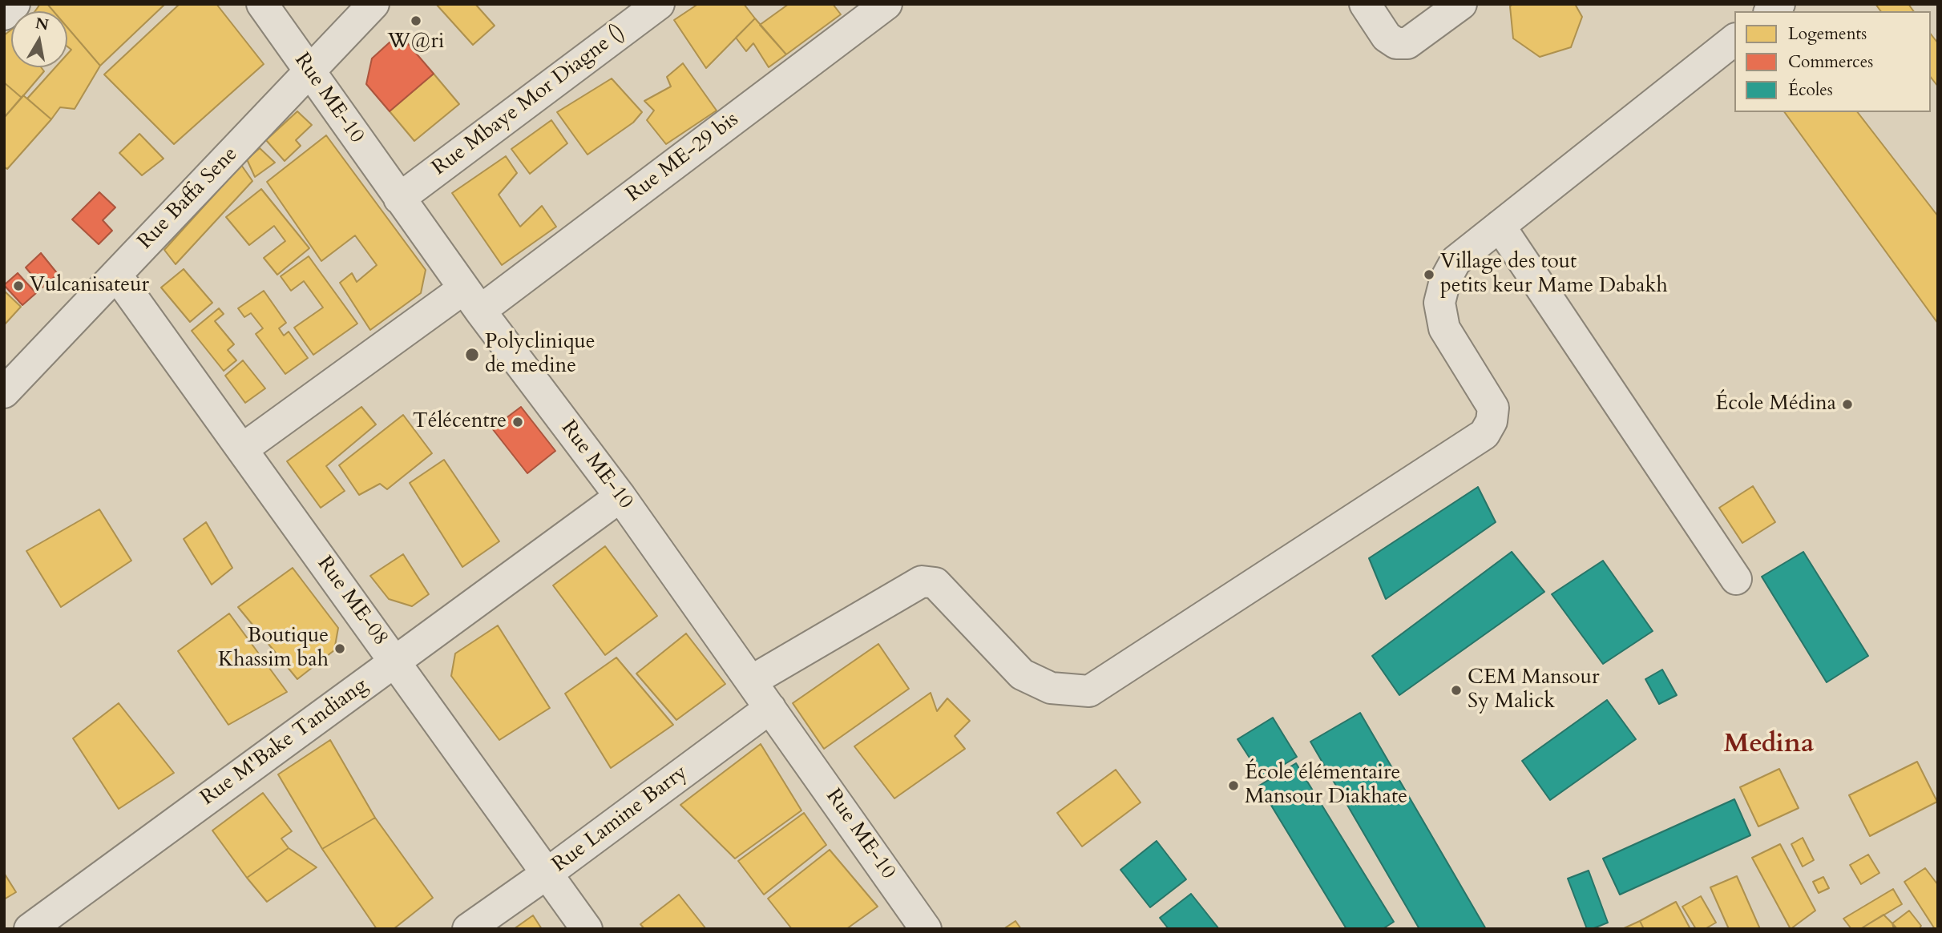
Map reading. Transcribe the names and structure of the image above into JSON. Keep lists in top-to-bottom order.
{
  "streets": {
    "street": [
      "Rue ME-10",
      "Rue Mbaye Mor Diagne ()",
      "Rue ME-29 bis",
      "Rue Baffa Sene",
      "Rue ME-08",
      "Rue M'Bake Tandiang",
      "Rue Lamine Barry"
    ]
  },
  "crossings": [
    ["Rue ME-10", "Rue Mbaye Mor Diagne ()"],
    ["Rue ME-10", "Rue ME-29 bis"],
    ["Rue ME-10", "Rue Baffa Sene"],
    ["Rue ME-10", "Rue M'Bake Tandiang"],
    ["Rue ME-10", "Rue Lamine Barry"],
    ["Rue ME-29 bis", "Rue ME-08"],
    ["Rue Baffa Sene", "Rue ME-08"],
    ["Rue ME-08", "Rue M'Bake Tandiang"],
    ["Rue ME-08", "Rue Lamine Barry"]
  ],
  "districts": ["Medina"],
  "places": [
    "W@ri",
    "Village des tout petits keur Mame Dabakh",
    "Vulcanisateur",
    "Polyclinique de medine",
    "École Médina",
    "Télécentre",
    "Boutique Khassim bah",
    "CEM Mansour Sy Malick",
    "École élémentaire Mansour Diakhate"
  ],
  "legend": ["Logements", "Commerces", "Écoles"],
  "north": "top"
}
